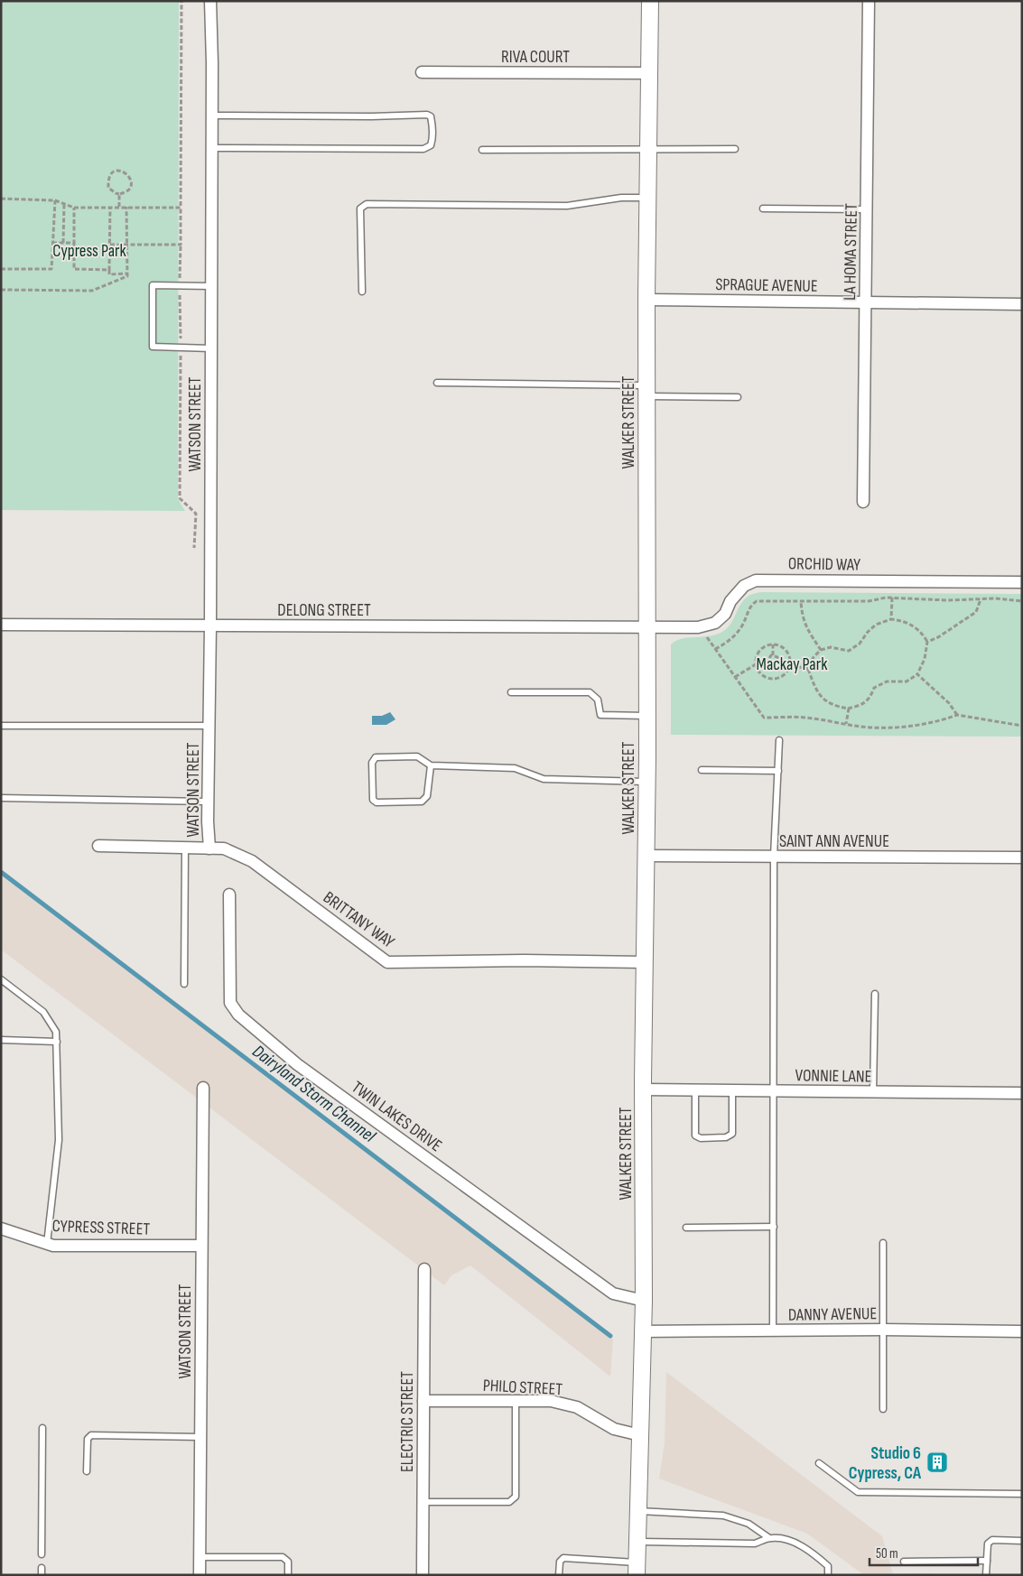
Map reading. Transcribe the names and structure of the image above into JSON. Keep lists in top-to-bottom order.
{
  "streets": {
    "main road": ["WALKER STREET"],
    "street": [
      "RIVA COURT",
      "LA HOMA STREET",
      "SPRAGUE AVENUE",
      "WATSON STREET",
      "ORCHID WAY",
      "DELONG STREET",
      "SAINT ANN AVENUE",
      "BRITTANY WAY",
      "VONNIE LANE",
      "TWIN LAKES DRIVE",
      "CYPRESS STREET",
      "DANNY AVENUE",
      "PHILO STREET",
      "ELECTRIC STREET"
    ]
  },
  "crossings": [
    ["RIVA COURT", "WALKER STREET"],
    ["LA HOMA STREET", "SPRAGUE AVENUE"],
    ["SPRAGUE AVENUE", "WALKER STREET"],
    ["WALKER STREET", "ORCHID WAY"],
    ["WALKER STREET", "DELONG STREET"],
    ["WALKER STREET", "SAINT ANN AVENUE"],
    ["WALKER STREET", "BRITTANY WAY"],
    ["WALKER STREET", "VONNIE LANE"],
    ["WALKER STREET", "TWIN LAKES DRIVE"],
    ["WALKER STREET", "DANNY AVENUE"],
    ["WALKER STREET", "PHILO STREET"],
    ["WATSON STREET", "DELONG STREET"],
    ["WATSON STREET", "BRITTANY WAY"],
    ["WATSON STREET", "CYPRESS STREET"],
    ["ORCHID WAY", "DELONG STREET"],
    ["PHILO STREET", "ELECTRIC STREET"]
  ],
  "water": ["Dairyland Storm Channel"],
  "parks": ["Cypress Park", "Mackay Park"],
  "places": {
    "building": ["Studio 6 Cypress, CA"]
  },
  "scale_bar": "50 m"
}
